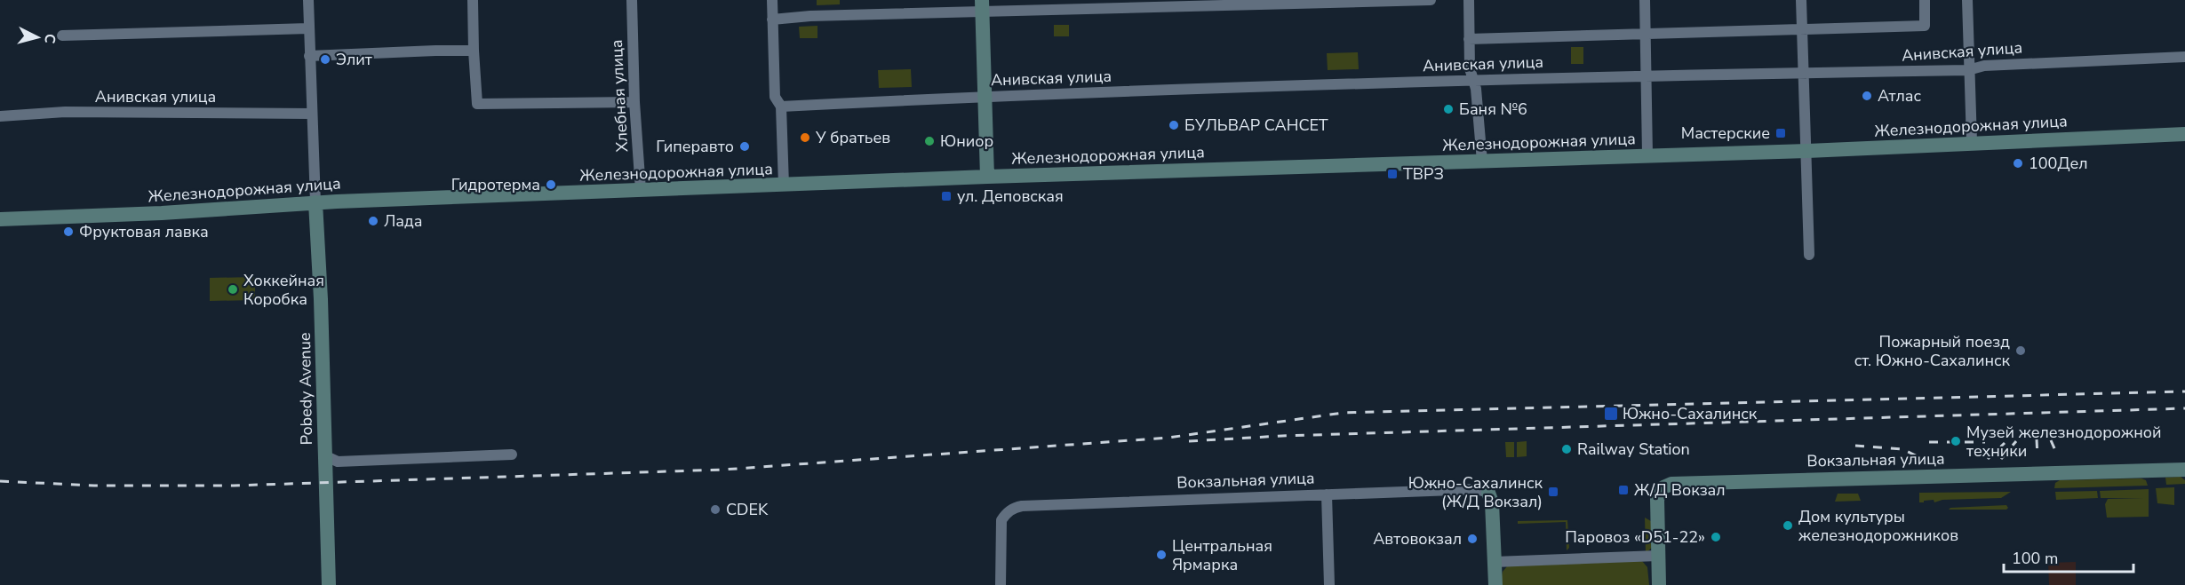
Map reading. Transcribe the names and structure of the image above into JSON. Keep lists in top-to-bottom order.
{
  "streets": {
    "main road": ["Железнодорожная улица", "Pobedy Avenue", "Вокзальная улица"],
    "street": ["Анивская улица", "Хлебная улица"]
  },
  "crossings": [
    ["Анивская улица", "Pobedy Avenue"],
    ["Хлебная улица", "Железнодорожная улица"],
    ["Железнодорожная улица", "Pobedy Avenue"]
  ],
  "places": {
    "other": [
      "Элит",
      "Атлас",
      "Баня №6",
      "БУЛЬВАР САНСЕТ",
      "У братьев",
      "Юниор",
      "Гиперавто",
      "100Дел",
      "Гидротерма",
      "Лада",
      "Фруктовая лавка",
      "Хоккейная Коробка",
      "Пожарный поезд ст. Южно-Сахалинск",
      "Музей железнодорожной техники",
      "Railway Station",
      "CDEK",
      "Дом культуры железнодорожников",
      "Паровоз «D51-22»",
      "Автовокзал",
      "Центральная Ярмарка"
    ],
    "transit": [
      "Мастерские",
      "ТВРЗ",
      "ул. Деповская",
      "Южно-Сахалинск",
      "Ж/Д Вокзал",
      "Южно-Сахалинск (Ж/Д Вокзал)"
    ]
  },
  "scale_bar": "100 m",
  "north": "right"
}
